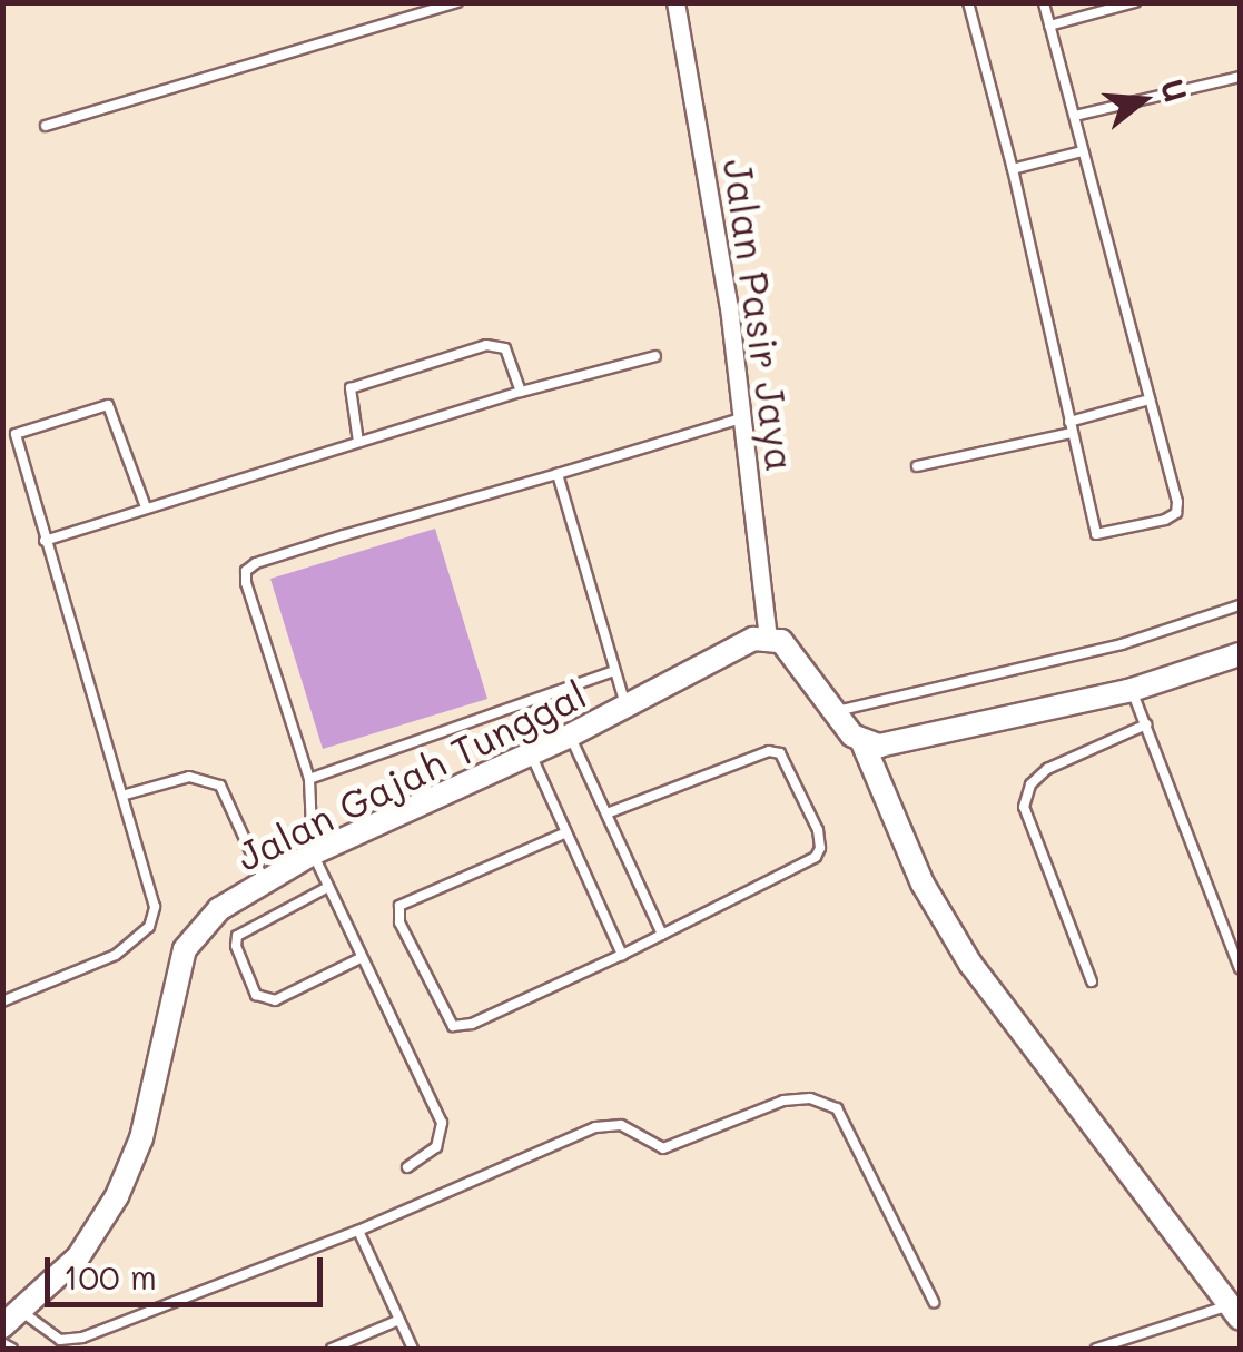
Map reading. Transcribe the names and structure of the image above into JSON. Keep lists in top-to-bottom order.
{
  "streets": {
    "street": ["Jalan Pasir Jaya", "Jalan Gajah Tunggal"]
  },
  "crossings": [
    ["Jalan Pasir Jaya", "Jalan Gajah Tunggal"]
  ],
  "scale_bar": "100 m",
  "north": "right"
}
